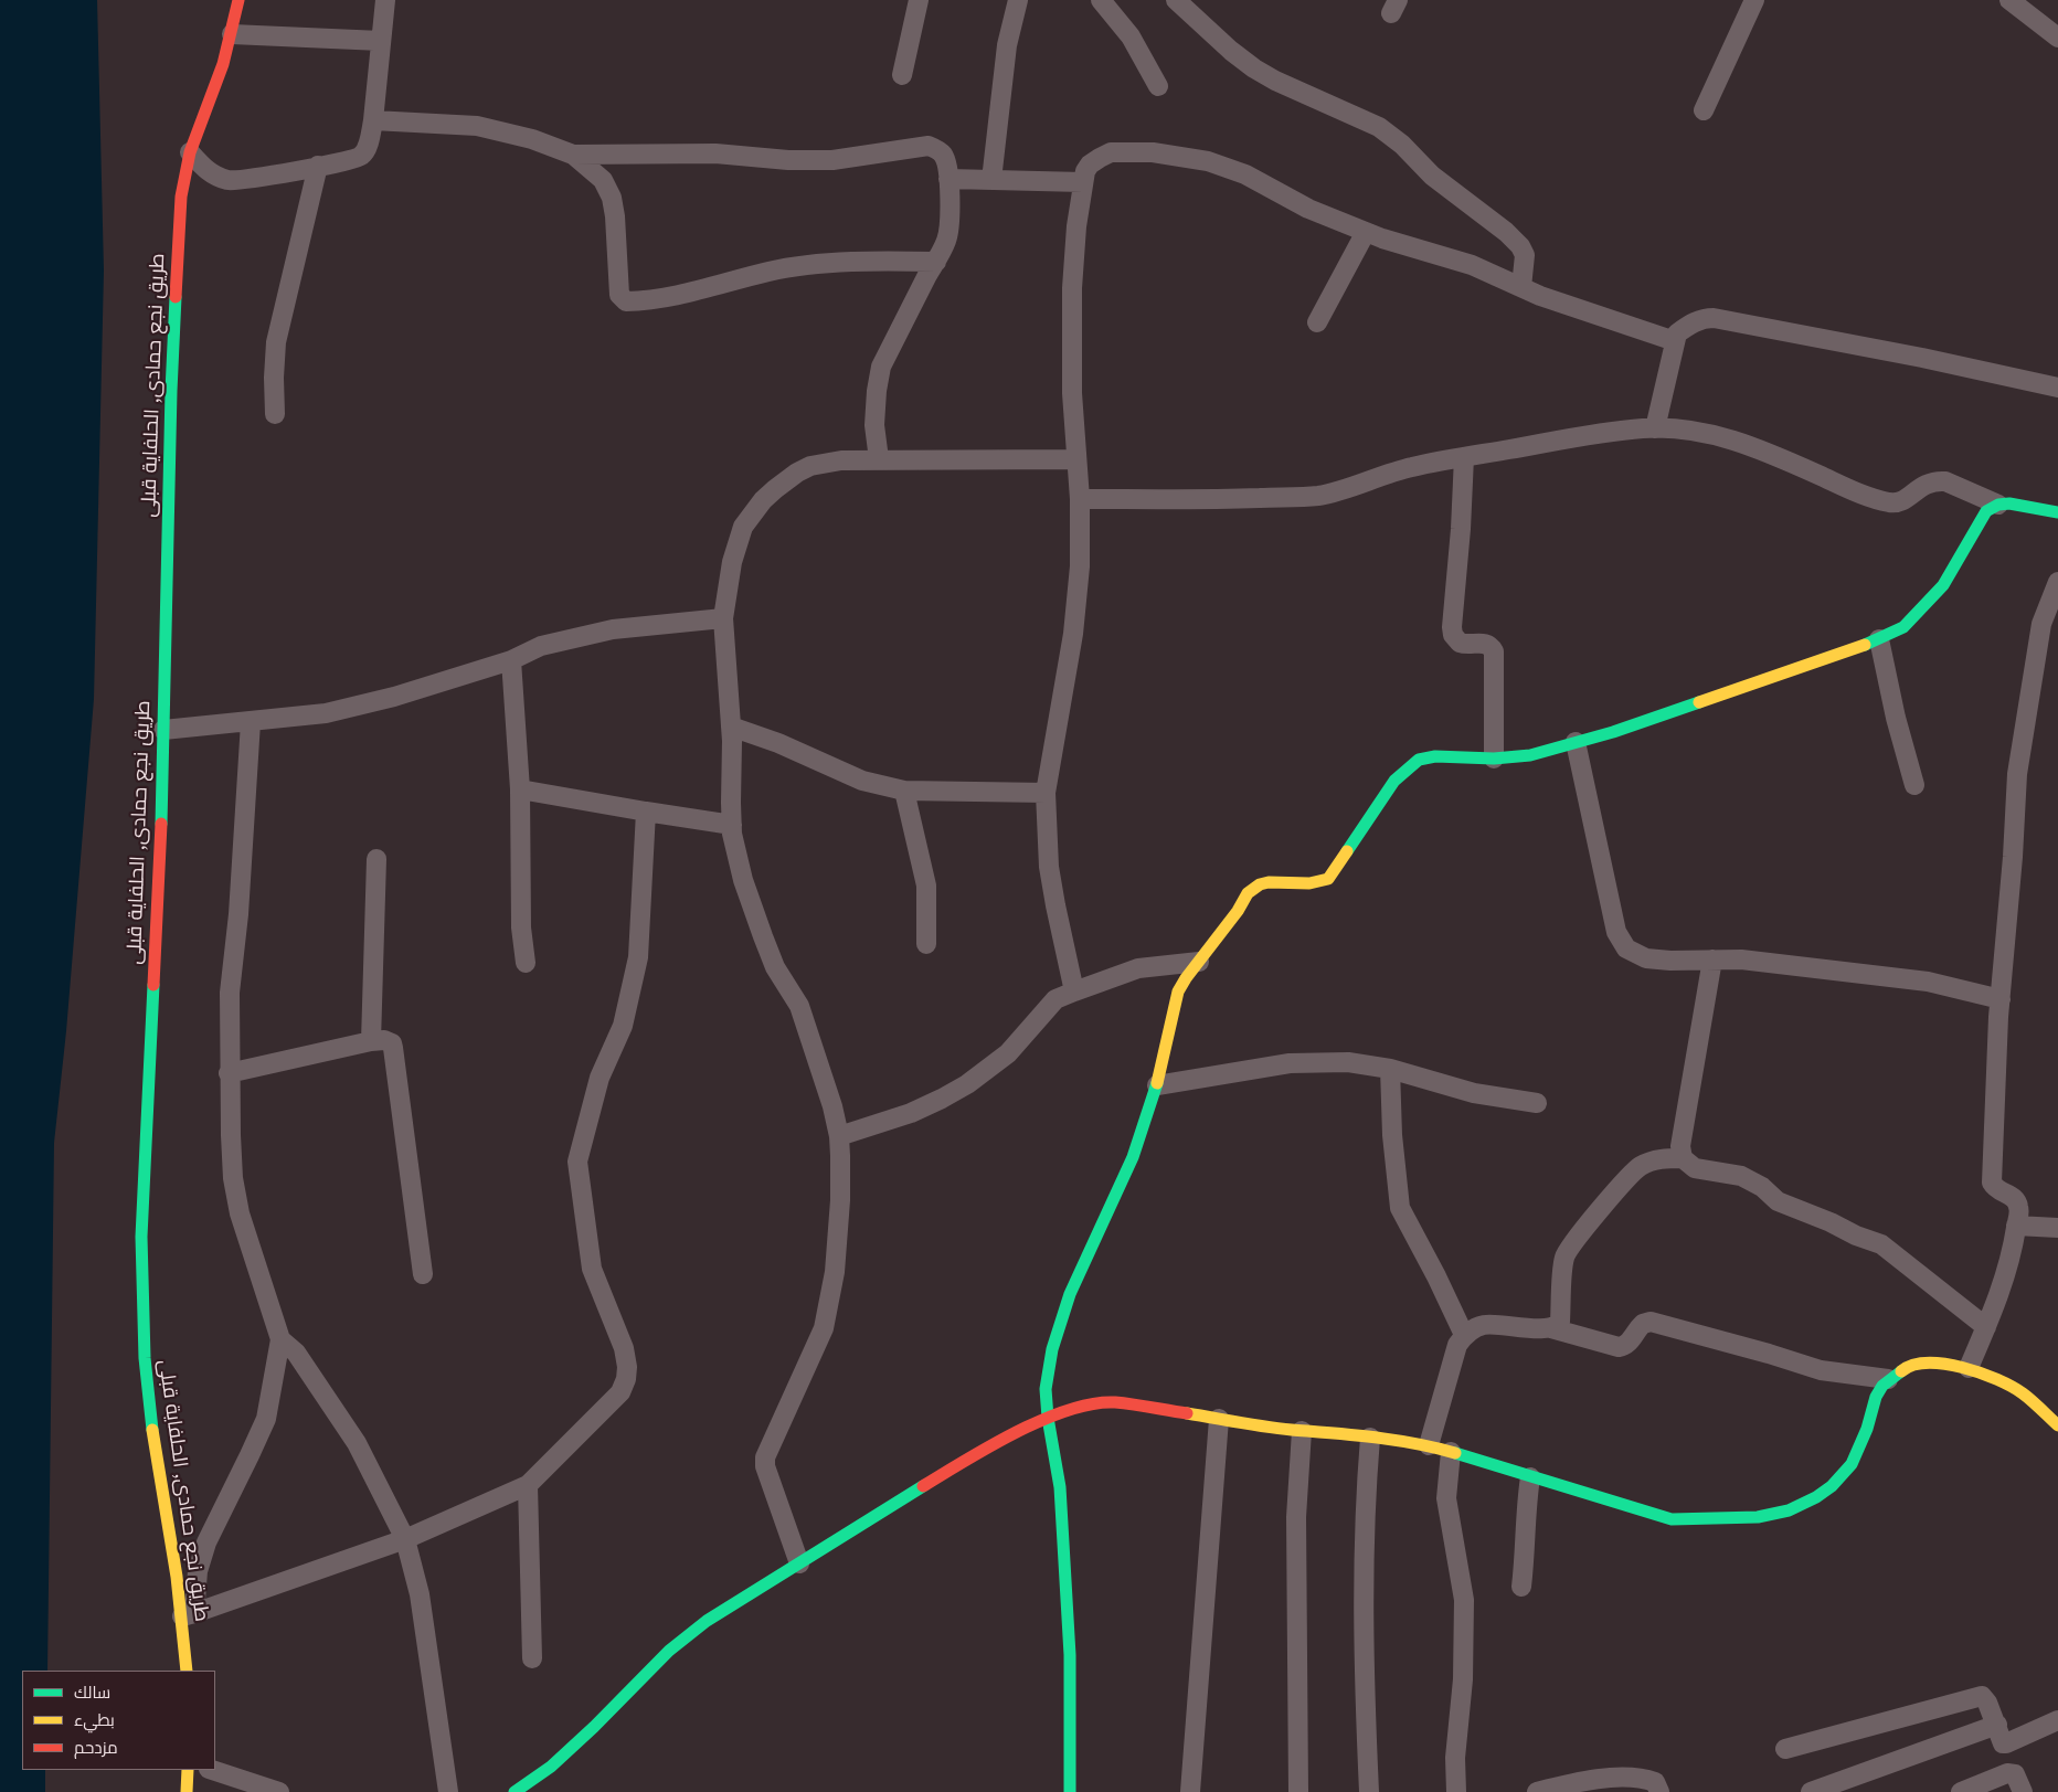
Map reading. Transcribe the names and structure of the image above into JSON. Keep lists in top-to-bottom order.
{
  "streets": {
    "street": ["طريق نجع حمادى, الحلفاية قبلى"]
  },
  "legend": ["سالك", "بطيء", "مزدحم"]
}
